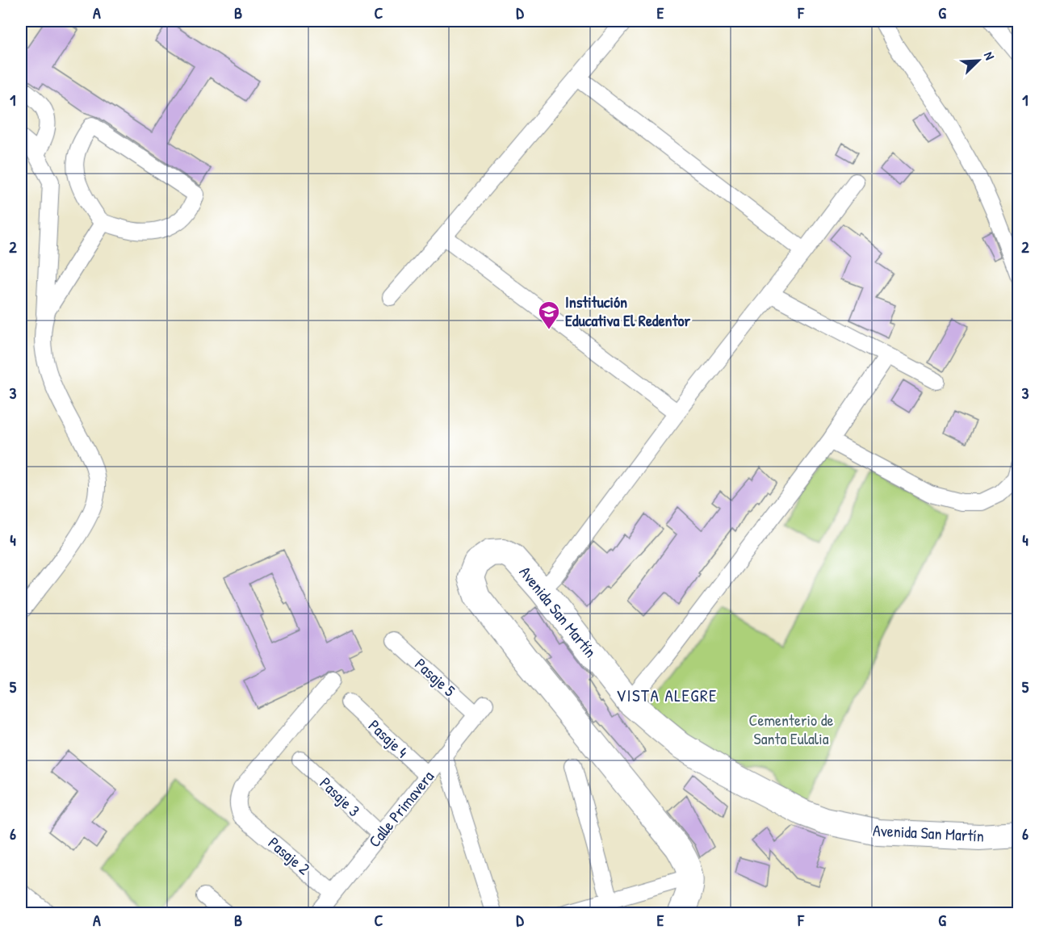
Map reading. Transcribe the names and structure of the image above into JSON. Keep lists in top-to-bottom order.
{
  "streets": {
    "main road": ["Avenida San Martín"],
    "street": [
      "Pasaje 5",
      "Pasaje 4",
      "Pasaje 3",
      "Calle Primavera",
      "Pasaje 2"
    ]
  },
  "crossings": [
    ["Pasaje 5", "Calle Primavera"],
    ["Pasaje 4", "Calle Primavera"],
    ["Pasaje 3", "Calle Primavera"],
    ["Calle Primavera", "Pasaje 2"]
  ],
  "districts": ["VISTA ALEGRE"],
  "parks": ["Cementerio de Santa Eulalia"],
  "places": {
    "school or university": ["Institución Educativa El Redentor"]
  },
  "north": "top right",
  "grid": {
    "columns": [
      "A",
      "B",
      "C",
      "D",
      "E",
      "F",
      "G"
    ],
    "rows": [
      "1",
      "2",
      "3",
      "4",
      "5",
      "6"
    ]
  }
}
